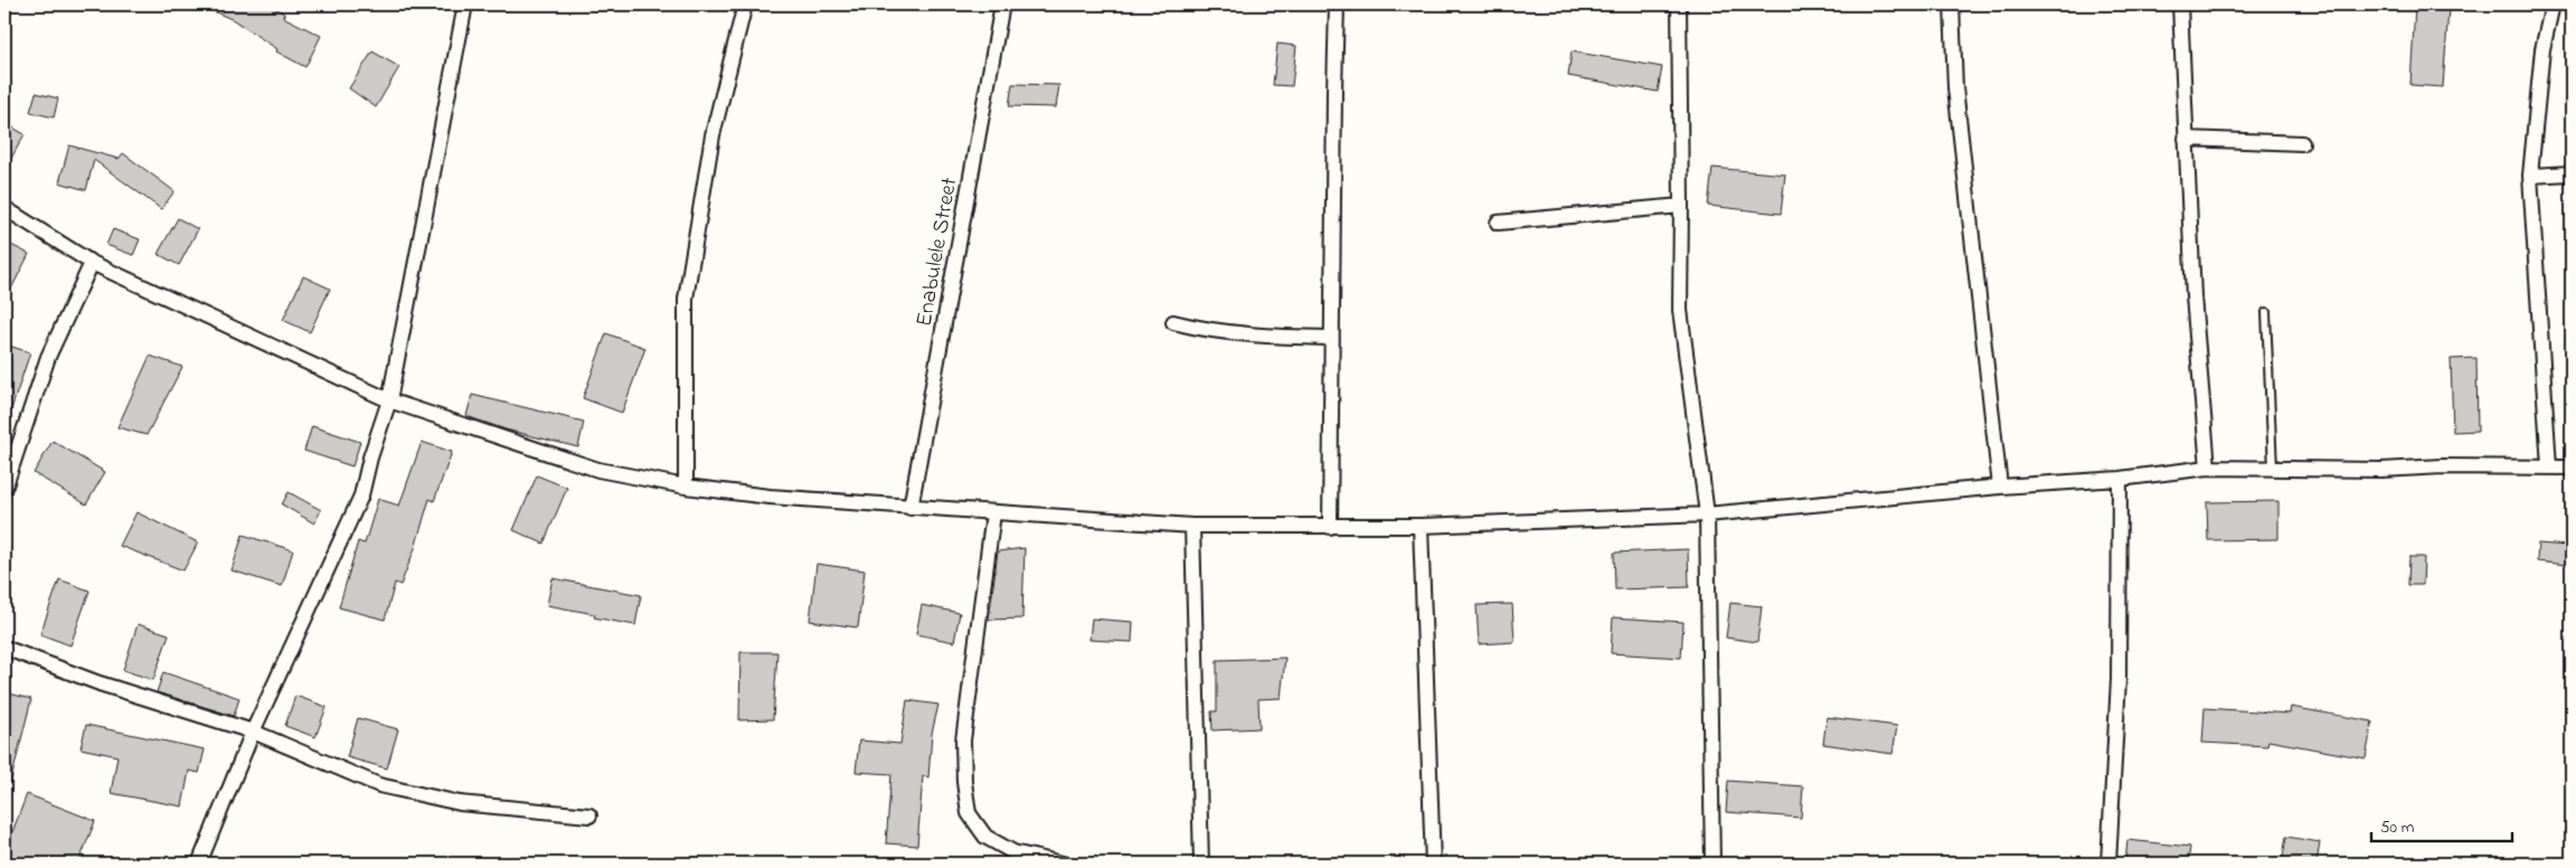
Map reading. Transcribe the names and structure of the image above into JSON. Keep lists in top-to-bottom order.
{
  "streets": {
    "street": ["Enabulele Street"]
  },
  "scale_bar": "50 m"
}
